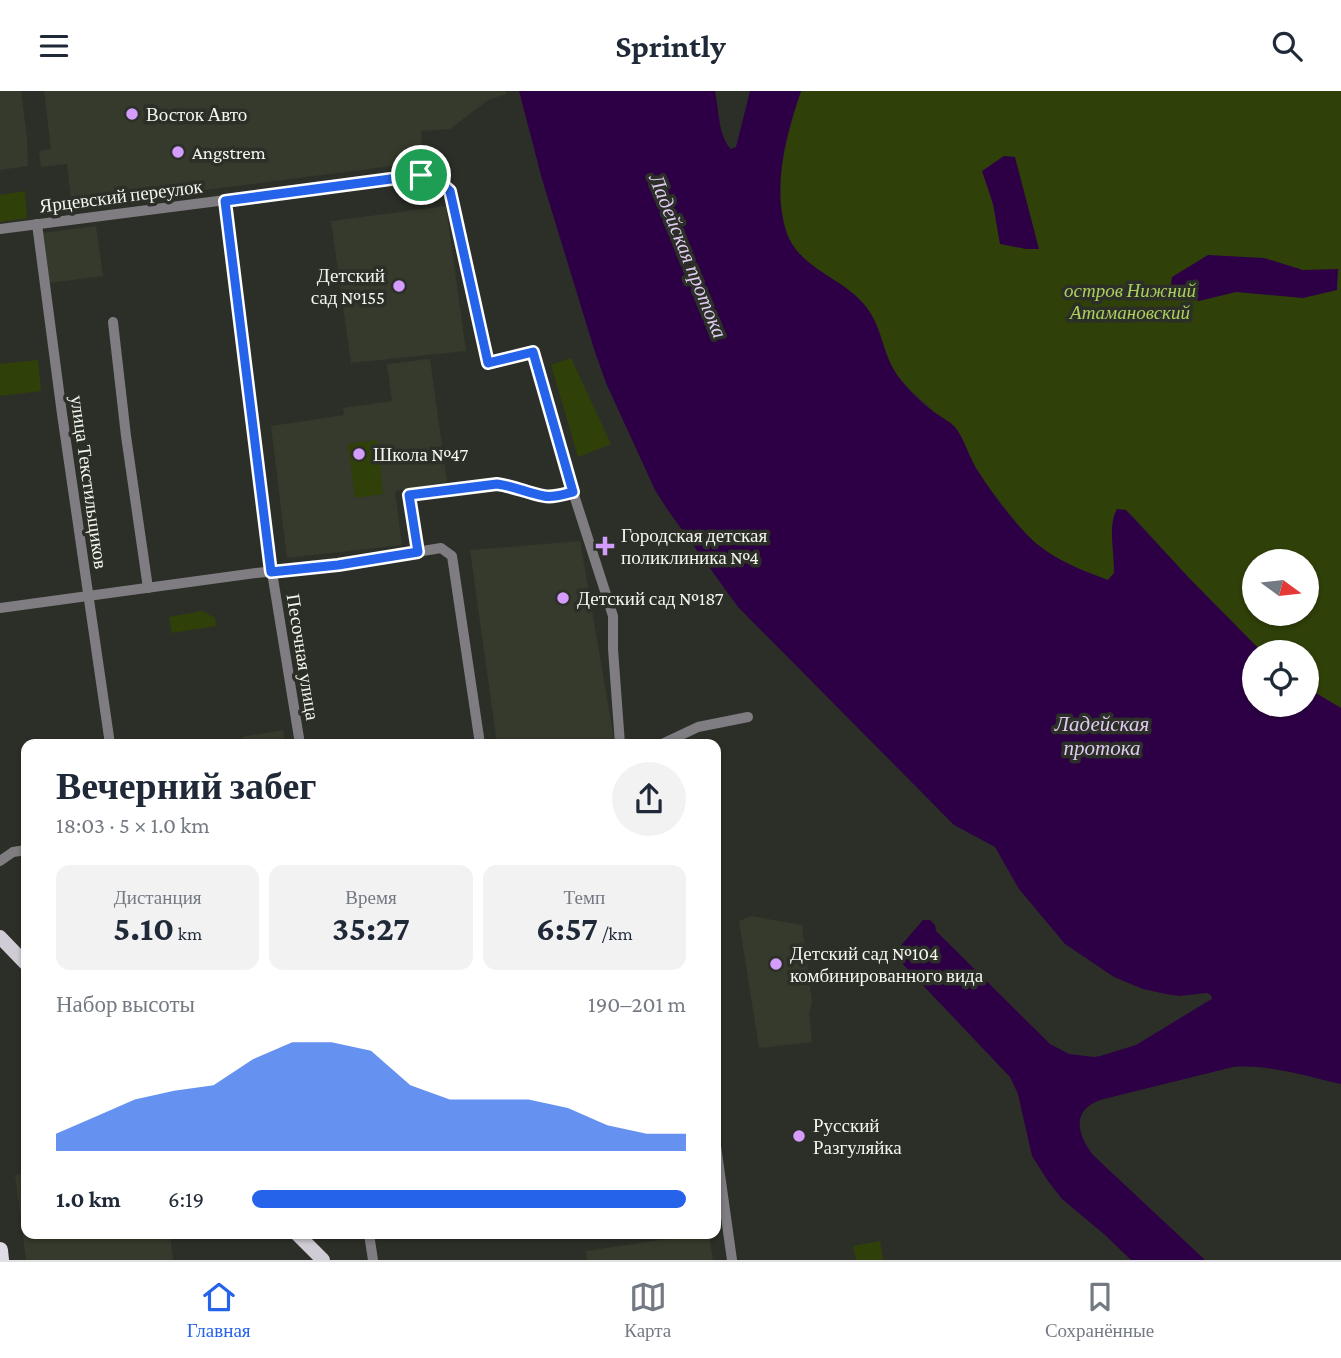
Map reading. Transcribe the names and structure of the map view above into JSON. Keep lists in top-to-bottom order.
{
  "streets": {
    "street": ["Ярцевский переулок", "улица Текстильщиков", "Песочная улица"]
  },
  "crossings": [
    ["Ярцевский переулок", "улица Текстильщиков"],
    ["Ярцевский переулок", "Песочная улица"]
  ],
  "water": ["Ладейская протока"],
  "parks": ["остров Нижний Атамановский"],
  "places": {
    "other": [
      "Восток Авто",
      "Angstrem",
      "Детский сад №155",
      "Школа №47",
      "Детский сад №187",
      "Детский сад №104 комбинированного вида",
      "Русский Разгуляйка"
    ],
    "health": ["Городская детская поликлиника №4"]
  },
  "north": "right",
  "page": {
    "header": "Sprintly",
    "heading": ["Вечерний забег", "18:03 · 5 × 1.0 km"],
    "stats": [
      ["Дистанция", "5.10 km"],
      ["Время", "35:27"],
      ["Темп", "6:57 /km"]
    ],
    "chart": ["Набор высоты", "190–201 m"],
    "list": [
      {
        "name": "1.0 km",
        "note": "6:19"
      }
    ],
    "tabs": ["Главная", "Карта", "Сохранённые"]
  }
}
